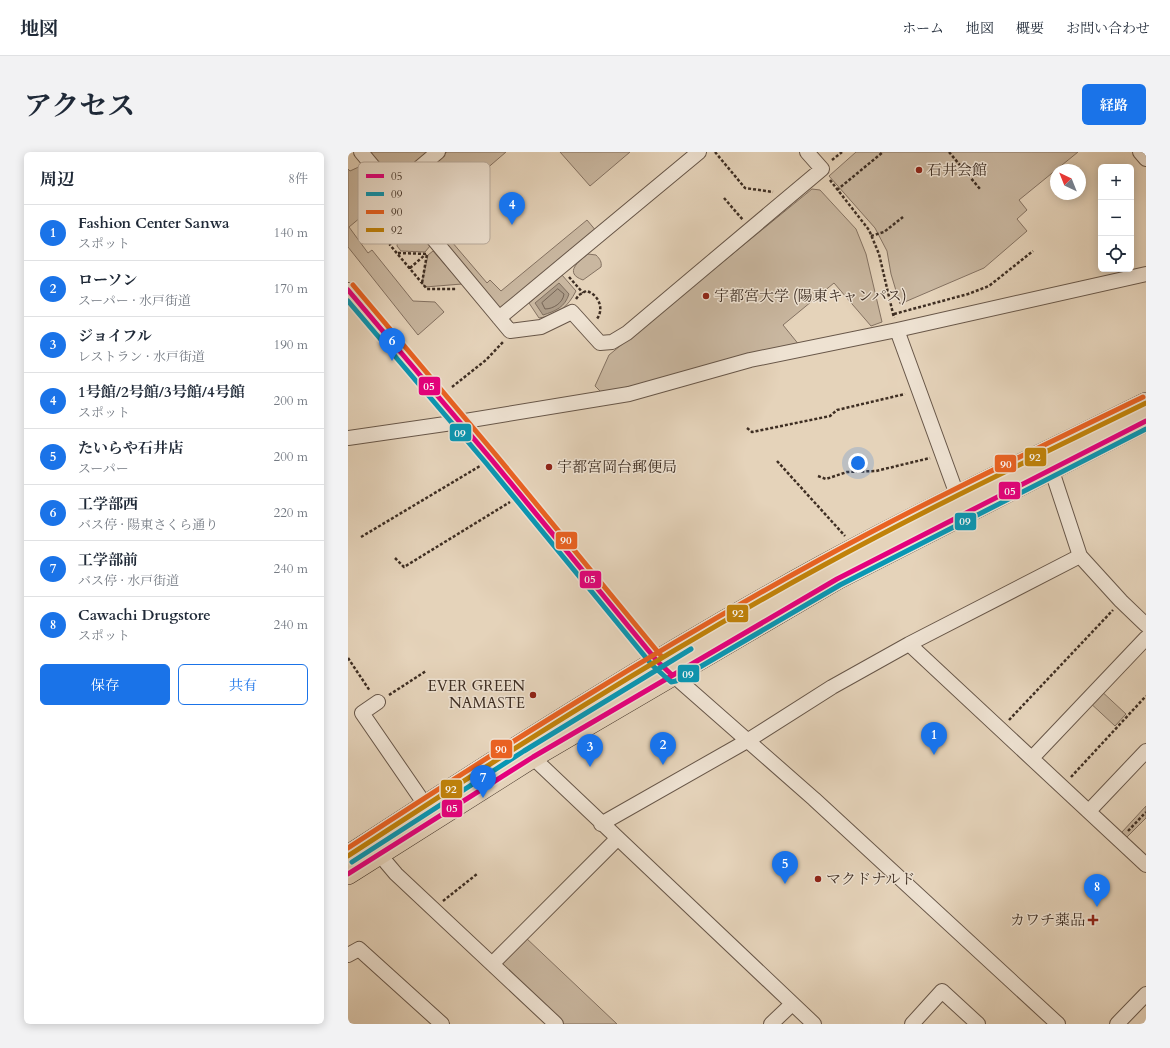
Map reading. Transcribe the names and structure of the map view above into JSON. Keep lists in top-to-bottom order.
{
  "places": {
    "other": [
      "石井会館",
      "宇都宮大学 (陽東キャンパス)",
      "宇都宮岡台郵便局",
      "EVER GREEN NAMASTE",
      "マクドナルド"
    ],
    "health": ["カワチ薬品"]
  },
  "lines": [
    "transit line 90",
    "transit line 05",
    "transit line 09",
    "transit line 92"
  ],
  "legend": [
    "05",
    "09",
    "90",
    "92"
  ],
  "north": "top left",
  "page": {
    "header": "地図",
    "nav": [
      "ホーム",
      "地図",
      "概要",
      "お問い合わせ"
    ],
    "title": "アクセス",
    "buttons": [
      "経路",
      ["保存", "共有"]
    ],
    "heading": ["周辺", "8件"],
    "map_buttons": ["+", "−"],
    "pins": [
      "4",
      "6",
      "1",
      "2",
      "3",
      "7",
      "5",
      "8"
    ],
    "list": [
      {
        "mark": "1",
        "name": "Fashion Center Sanwa",
        "note": "スポット",
        "value": "140 m"
      },
      {
        "mark": "2",
        "name": "ローソン",
        "note": "スーパー · 水戸街道",
        "value": "170 m"
      },
      {
        "mark": "3",
        "name": "ジョイフル",
        "note": "レストラン · 水戸街道",
        "value": "190 m"
      },
      {
        "mark": "4",
        "name": "1号館/2号館/3号館/4号館",
        "note": "スポット",
        "value": "200 m"
      },
      {
        "mark": "5",
        "name": "たいらや石井店",
        "note": "スーパー",
        "value": "200 m"
      },
      {
        "mark": "6",
        "name": "工学部西",
        "note": "バス停 · 陽東さくら通り",
        "value": "220 m"
      },
      {
        "mark": "7",
        "name": "工学部前",
        "note": "バス停 · 水戸街道",
        "value": "240 m"
      },
      {
        "mark": "8",
        "name": "Cawachi Drugstore",
        "note": "スポット",
        "value": "240 m"
      }
    ]
  }
}
